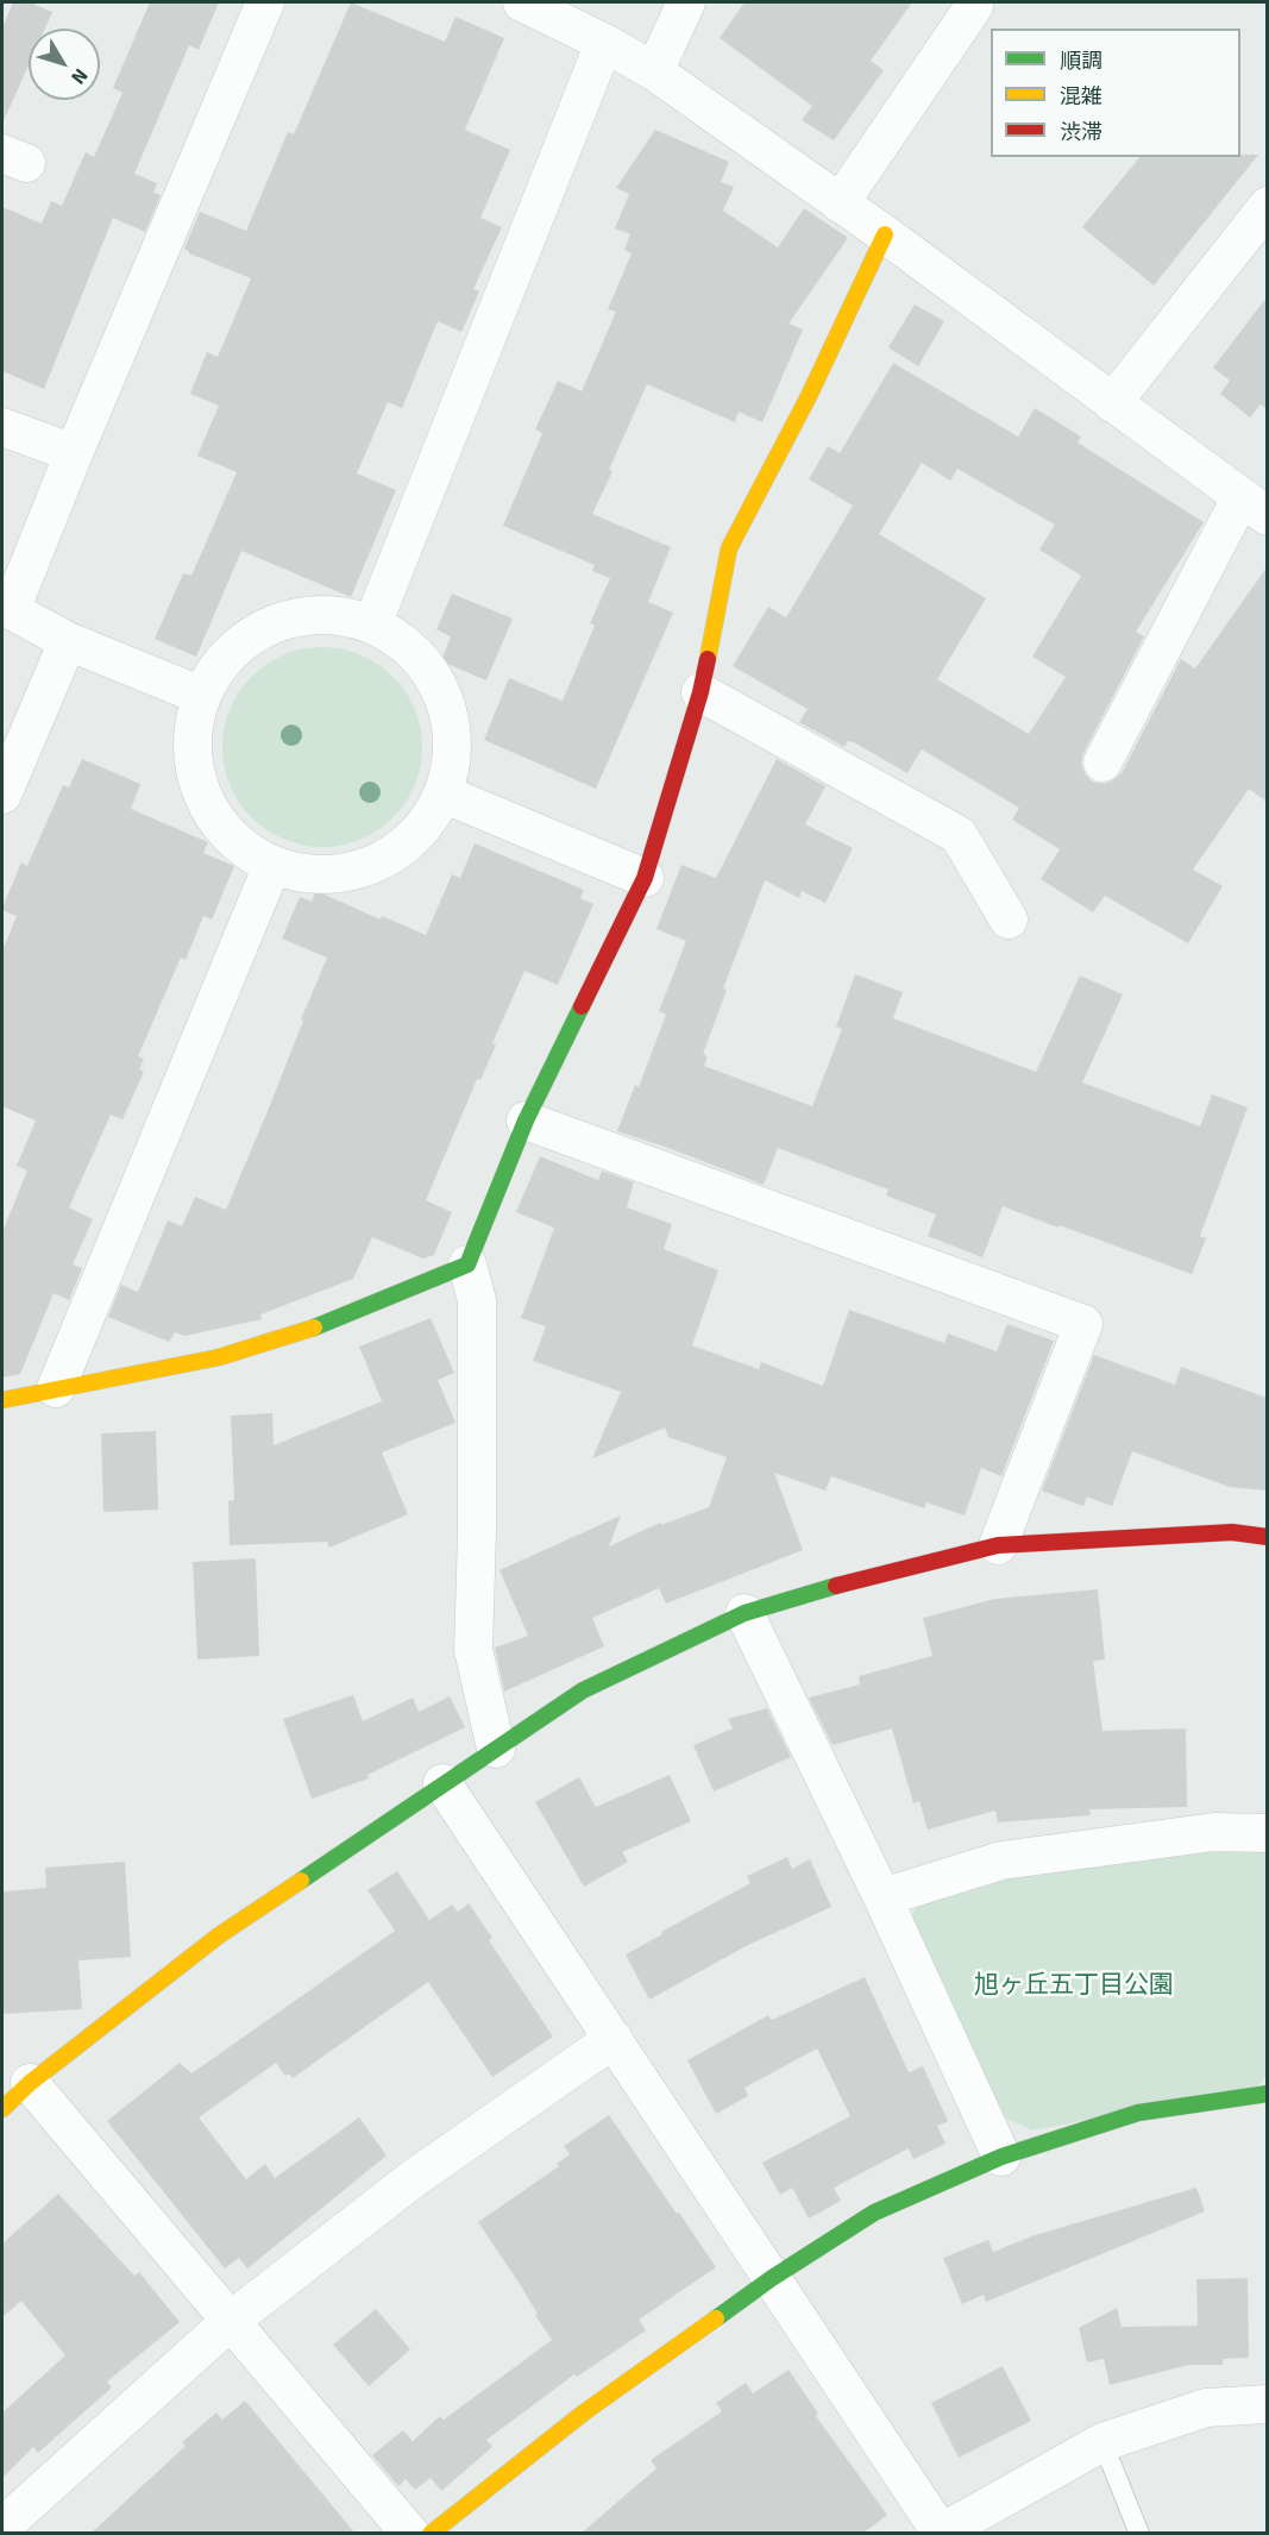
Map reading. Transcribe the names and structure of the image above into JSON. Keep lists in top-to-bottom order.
{
  "parks": ["旭ヶ丘五丁目公園"],
  "legend": ["順調", "混雑", "渋滞"],
  "north": "bottom right"
}
